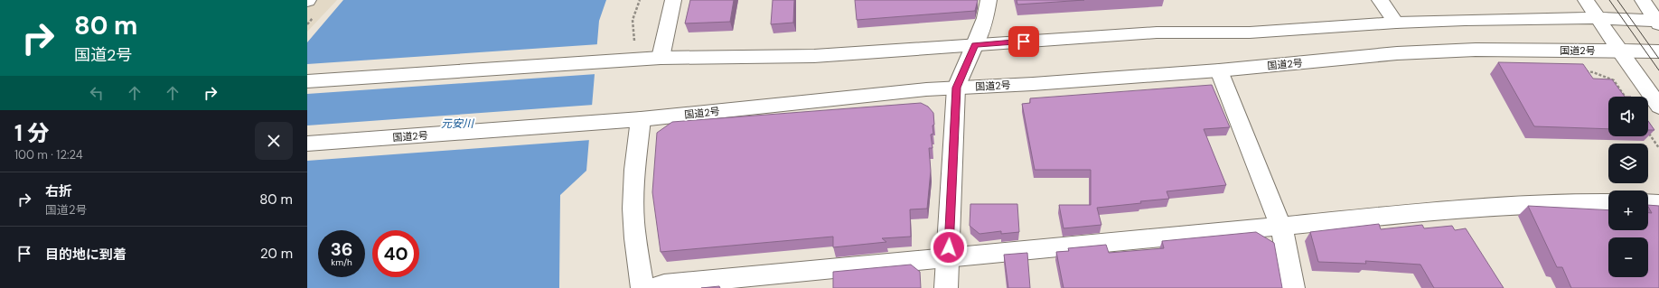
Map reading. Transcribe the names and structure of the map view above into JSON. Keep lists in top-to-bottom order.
{
  "streets": {
    "main road": ["国道2号"]
  },
  "water": ["元安川"],
  "page": {
    "turn": ["80 m", "国道2号"],
    "map_buttons": ["+", "−"],
    "heading": ["1 分", "100 m · 12:24"],
    "list": [
      {
        "name": "右折",
        "note": "国道2号",
        "value": "80 m"
      },
      {
        "name": "目的地に到着",
        "value": "20 m"
      }
    ],
    "speed": "36 km/h",
    "limit": "40"
  }
}
